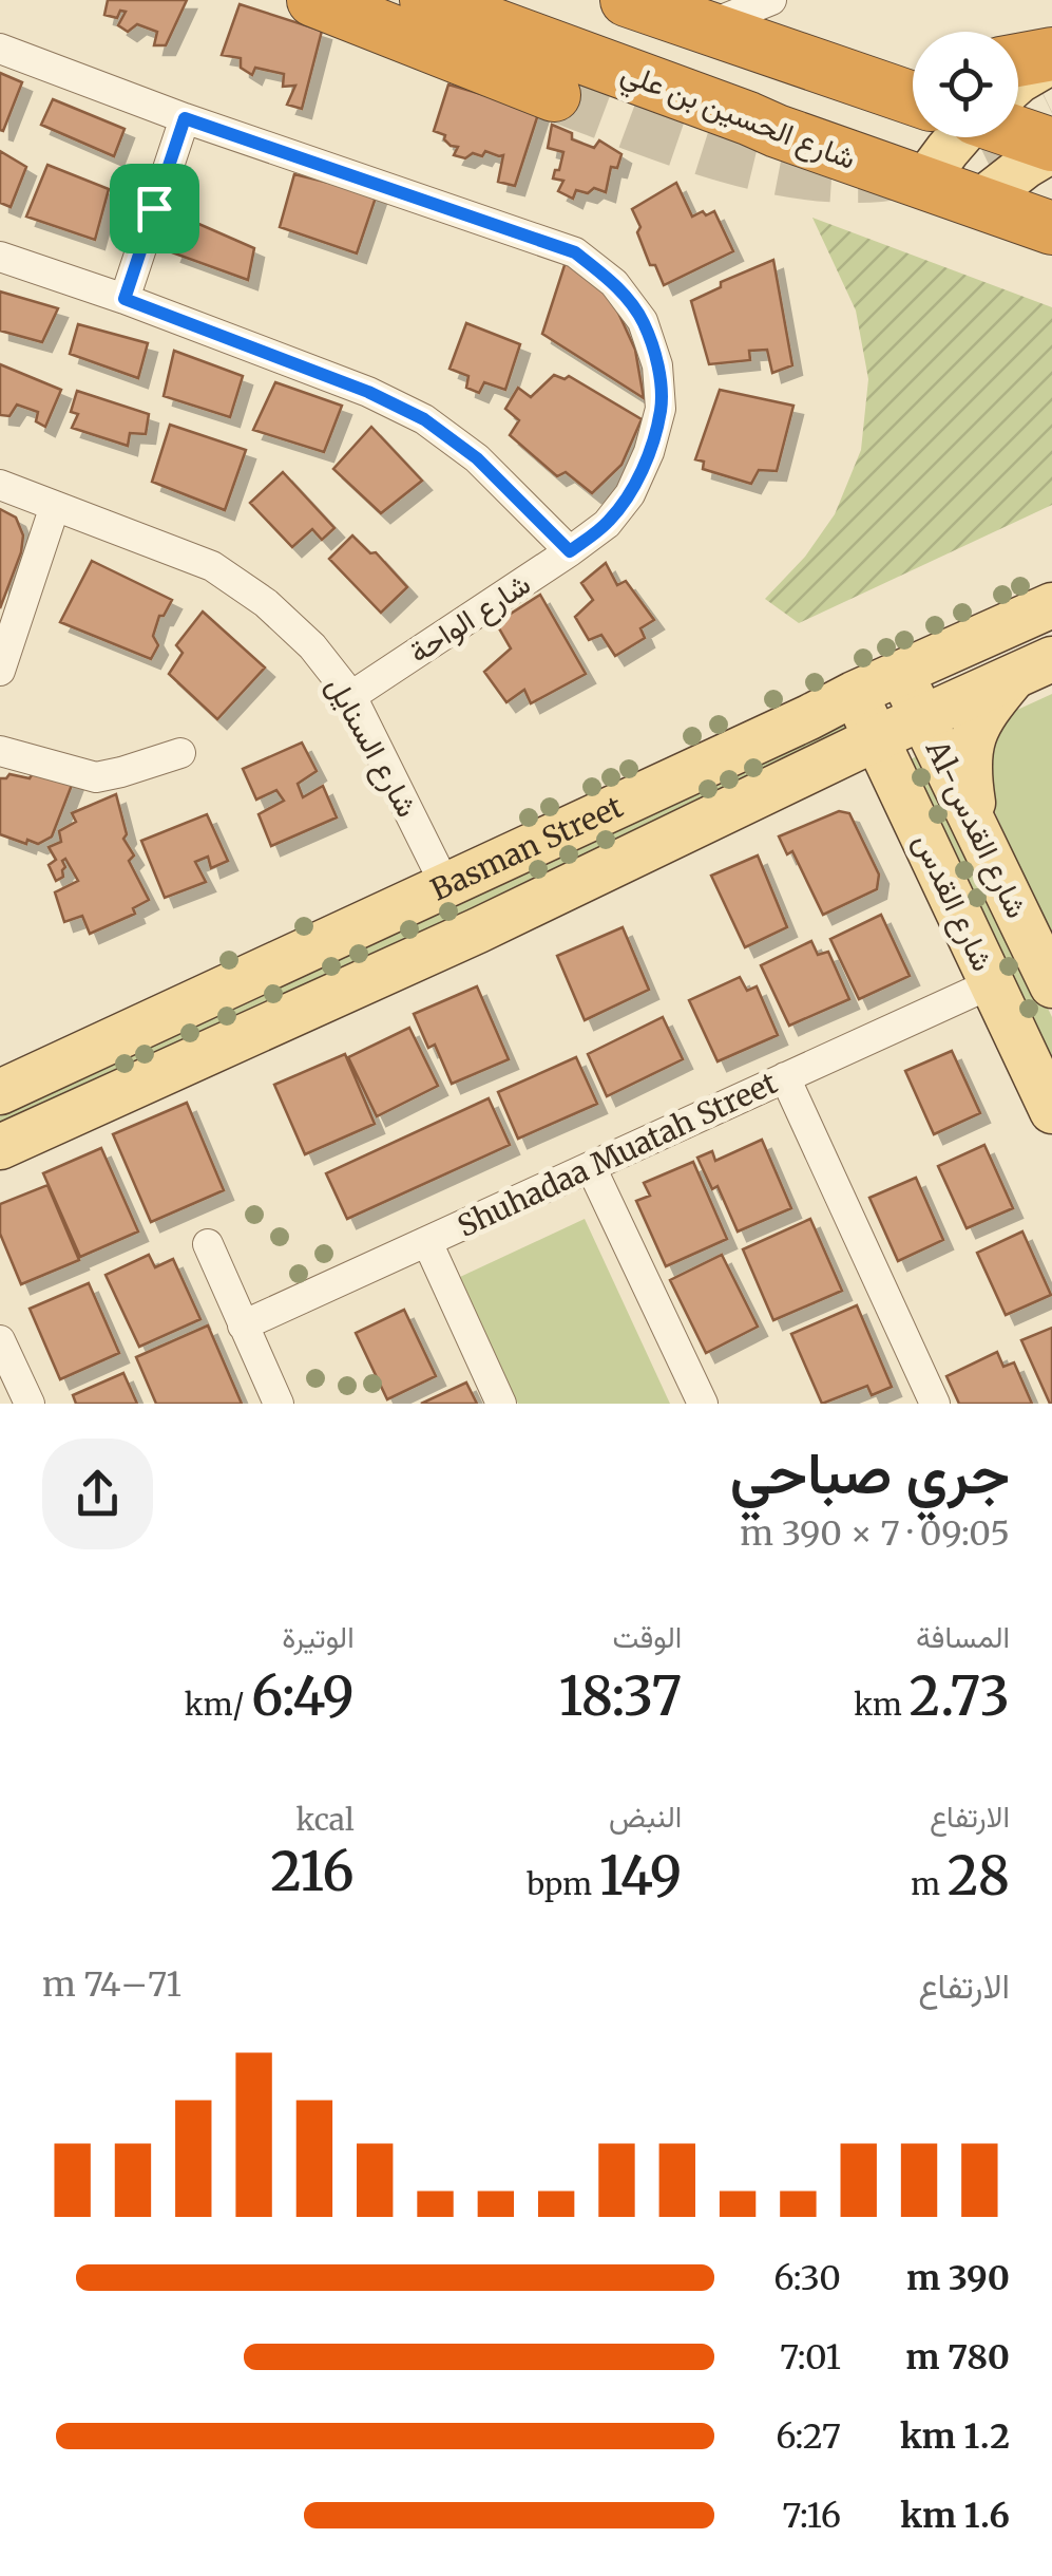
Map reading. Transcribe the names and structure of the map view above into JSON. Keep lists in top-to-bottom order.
{
  "streets": {
    "highway": ["شارع الحسين بن علي"],
    "main road": ["Al-شارع القدس", "Basman Street", "شارع القدس"],
    "street": ["شارع الواحة", "شارع السنايل", "Shuhadaa Muatah Street"]
  },
  "crossings": [
    ["شارع الواحة", "شارع السنايل"],
    ["شارع السنايل", "Basman Street"],
    ["Al-شارع القدس", "Basman Street"],
    ["Basman Street", "شارع القدس"],
    ["شارع القدس", "Shuhadaa Muatah Street"]
  ],
  "page": {
    "heading": ["جري صباحي", "09:05 · 7 × 390 m"],
    "stats": [
      ["المسافة", "2.73 km"],
      ["الوقت", "18:37"],
      ["الوتيرة", "6:49 /km"],
      ["الارتفاع", "28 m"],
      ["النبض", "149 bpm"],
      ["kcal", "216"]
    ],
    "chart": ["الارتفاع", "71–74 m"],
    "list": [
      {
        "name": "390 m",
        "note": "6:30"
      },
      {
        "name": "780 m",
        "note": "7:01"
      },
      {
        "name": "1.2 km",
        "note": "6:27"
      },
      {
        "name": "1.6 km",
        "note": "7:16"
      }
    ]
  }
}
